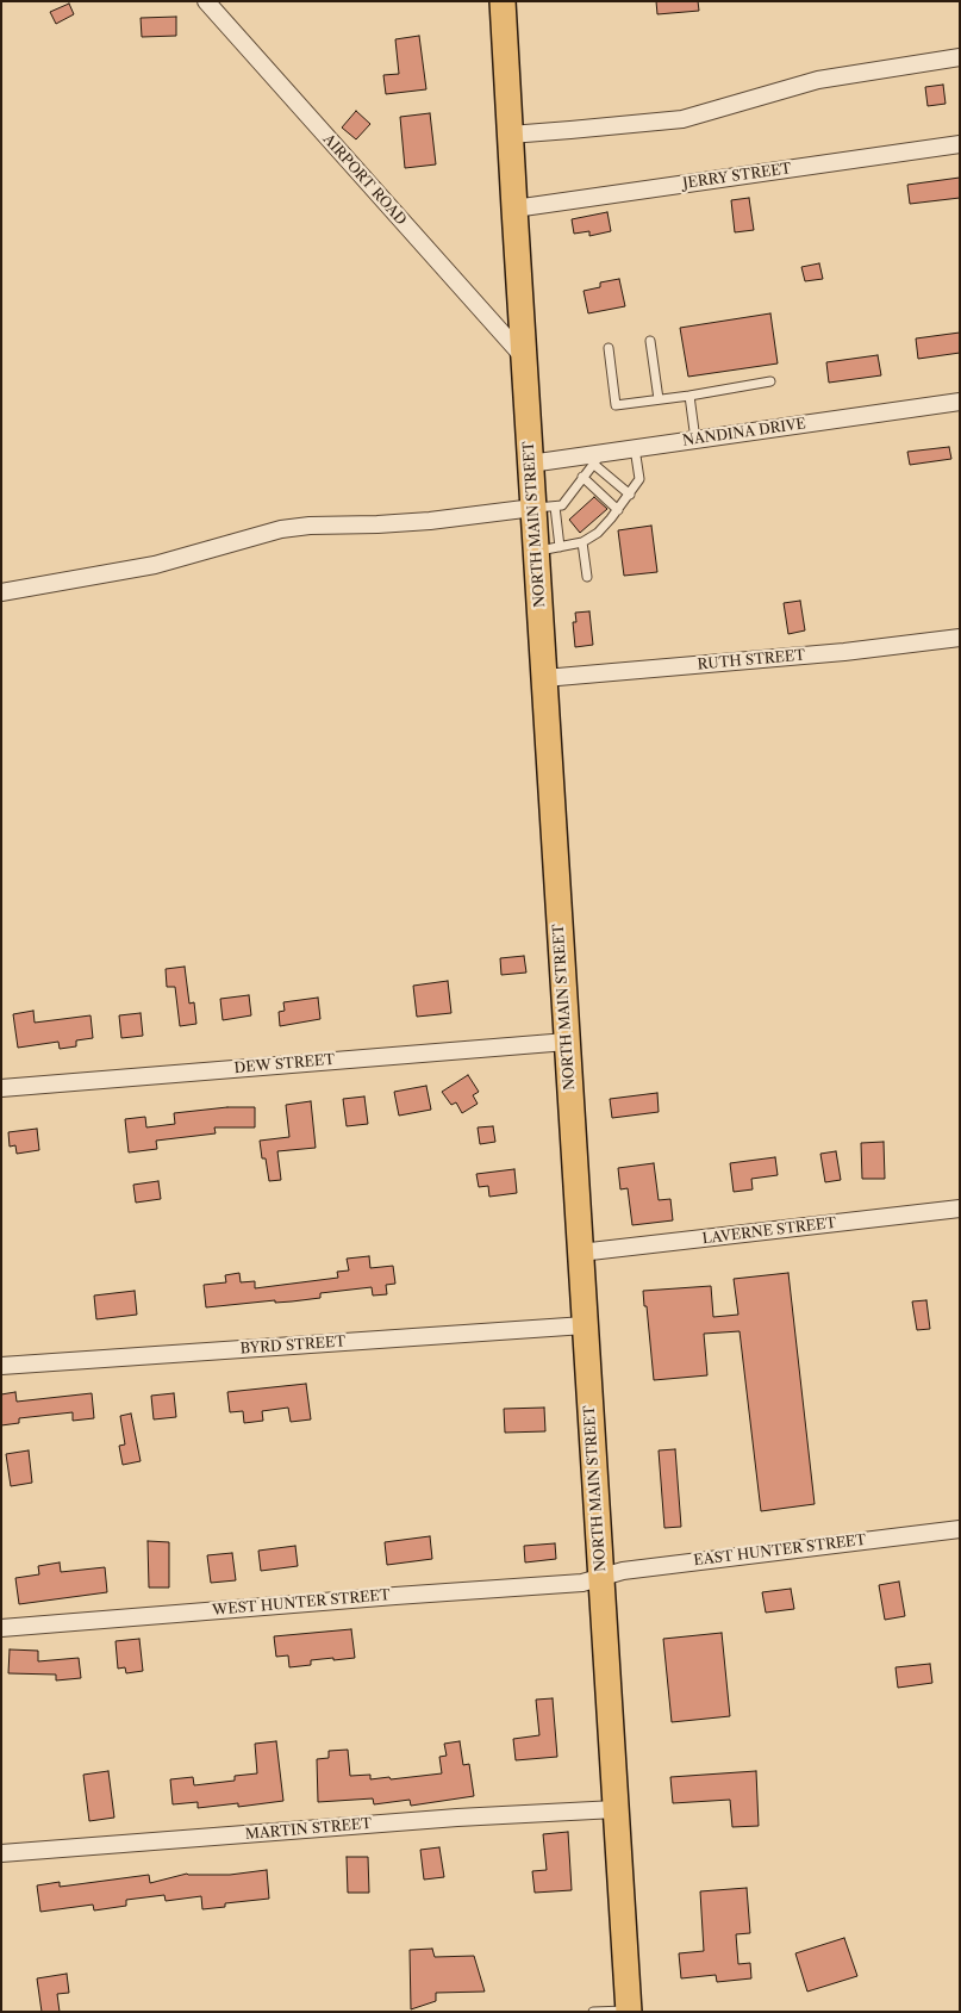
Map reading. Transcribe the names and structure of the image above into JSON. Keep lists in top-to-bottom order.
{
  "streets": {
    "main road": ["NORTH MAIN STREET"],
    "street": [
      "JERRY STREET",
      "AIRPORT ROAD",
      "NANDINA DRIVE",
      "RUTH STREET",
      "DEW STREET",
      "LAVERNE STREET",
      "BYRD STREET",
      "EAST HUNTER STREET",
      "WEST HUNTER STREET",
      "MARTIN STREET"
    ]
  },
  "crossings": [
    ["JERRY STREET", "NORTH MAIN STREET"],
    ["AIRPORT ROAD", "NORTH MAIN STREET"],
    ["NANDINA DRIVE", "NORTH MAIN STREET"],
    ["NORTH MAIN STREET", "RUTH STREET"],
    ["NORTH MAIN STREET", "DEW STREET"],
    ["NORTH MAIN STREET", "LAVERNE STREET"],
    ["NORTH MAIN STREET", "BYRD STREET"],
    ["NORTH MAIN STREET", "EAST HUNTER STREET"],
    ["NORTH MAIN STREET", "WEST HUNTER STREET"],
    ["NORTH MAIN STREET", "MARTIN STREET"],
    ["EAST HUNTER STREET", "WEST HUNTER STREET"]
  ]
}
